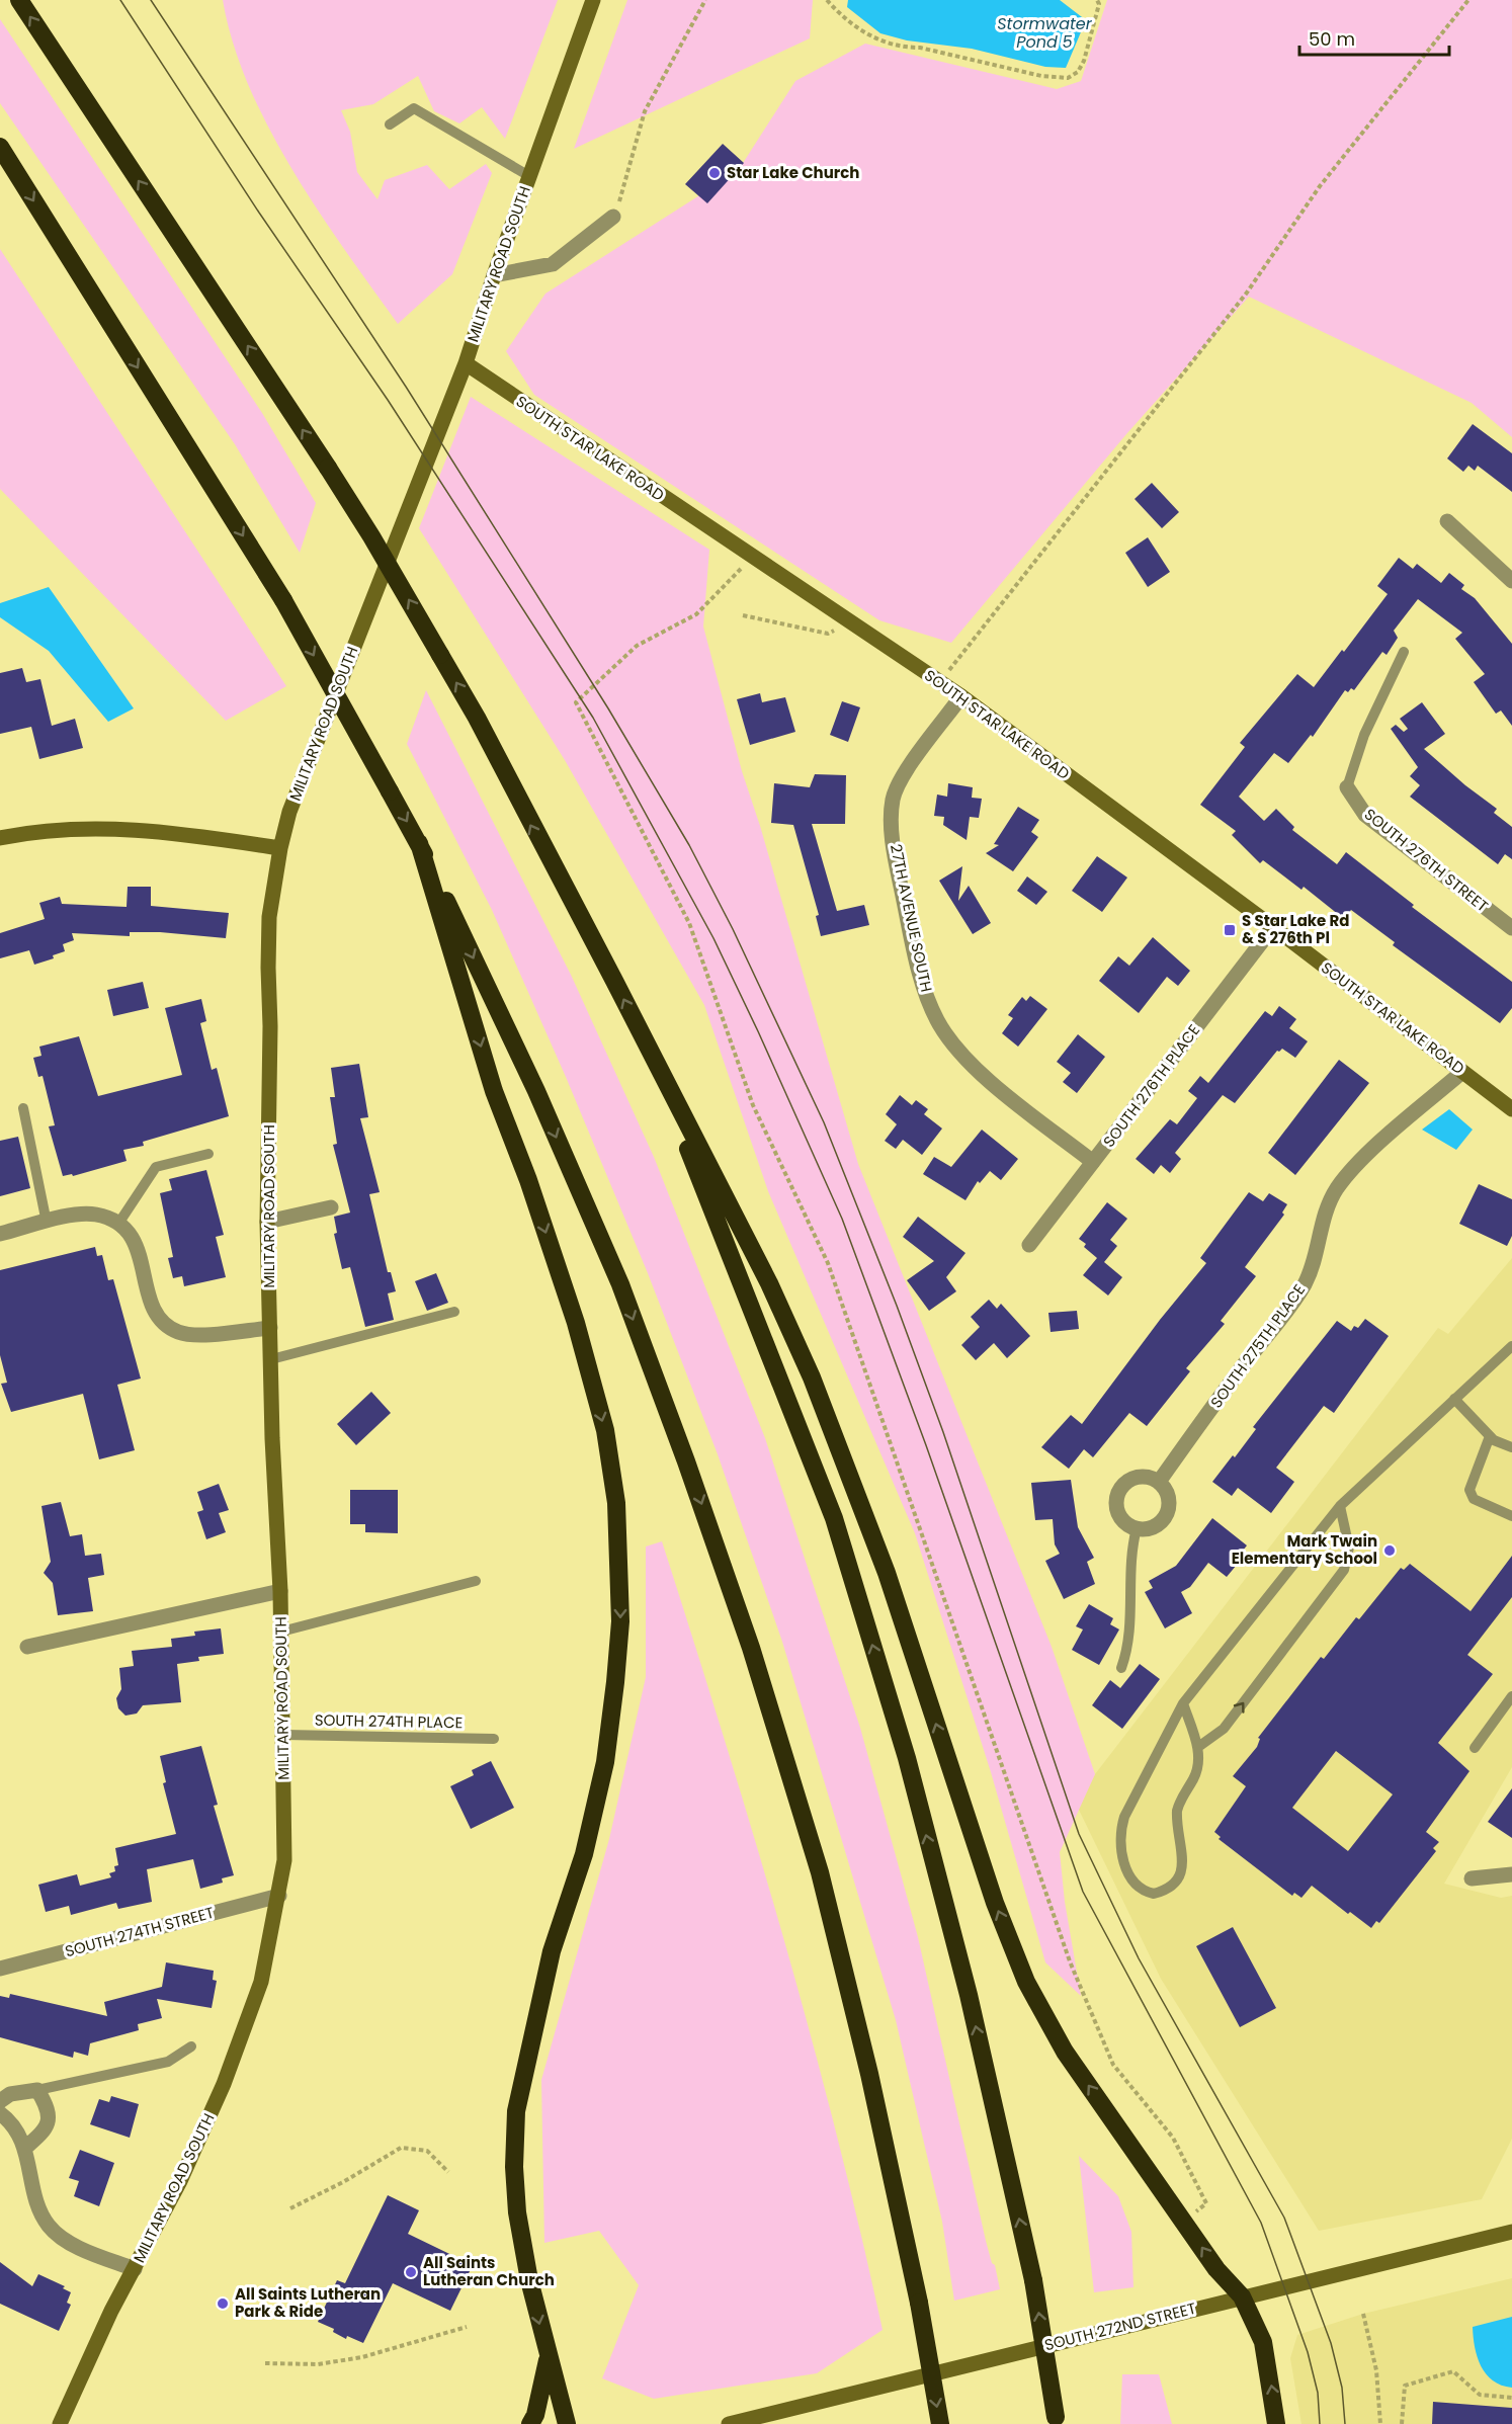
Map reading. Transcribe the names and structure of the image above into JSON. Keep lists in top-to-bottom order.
{
  "streets": {
    "main road": ["MILITARY ROAD SOUTH", "SOUTH STAR LAKE ROAD", "SOUTH 272ND STREET"],
    "street": [
      "SOUTH 276TH STREET",
      "27TH AVENUE SOUTH",
      "SOUTH 276TH PLACE",
      "SOUTH 275TH PLACE",
      "SOUTH 274TH STREET"
    ],
    "lane": ["SOUTH 274TH PLACE"]
  },
  "crossings": [
    ["MILITARY ROAD SOUTH", "SOUTH STAR LAKE ROAD"],
    ["MILITARY ROAD SOUTH", "SOUTH 274TH PLACE"],
    ["MILITARY ROAD SOUTH", "SOUTH 274TH STREET"],
    ["SOUTH STAR LAKE ROAD", "27TH AVENUE SOUTH"],
    ["SOUTH STAR LAKE ROAD", "SOUTH 276TH PLACE"],
    ["SOUTH STAR LAKE ROAD", "SOUTH 275TH PLACE"],
    ["27TH AVENUE SOUTH", "SOUTH 276TH PLACE"]
  ],
  "water": ["Stormwater Pond 5"],
  "places": {
    "other": [
      "Star Lake Church",
      "Mark Twain Elementary School",
      "All Saints Lutheran Church",
      "All Saints Lutheran Park & Ride"
    ],
    "transit": ["S Star Lake Rd & S 276th Pl"]
  },
  "scale_bar": "50 m"
}
